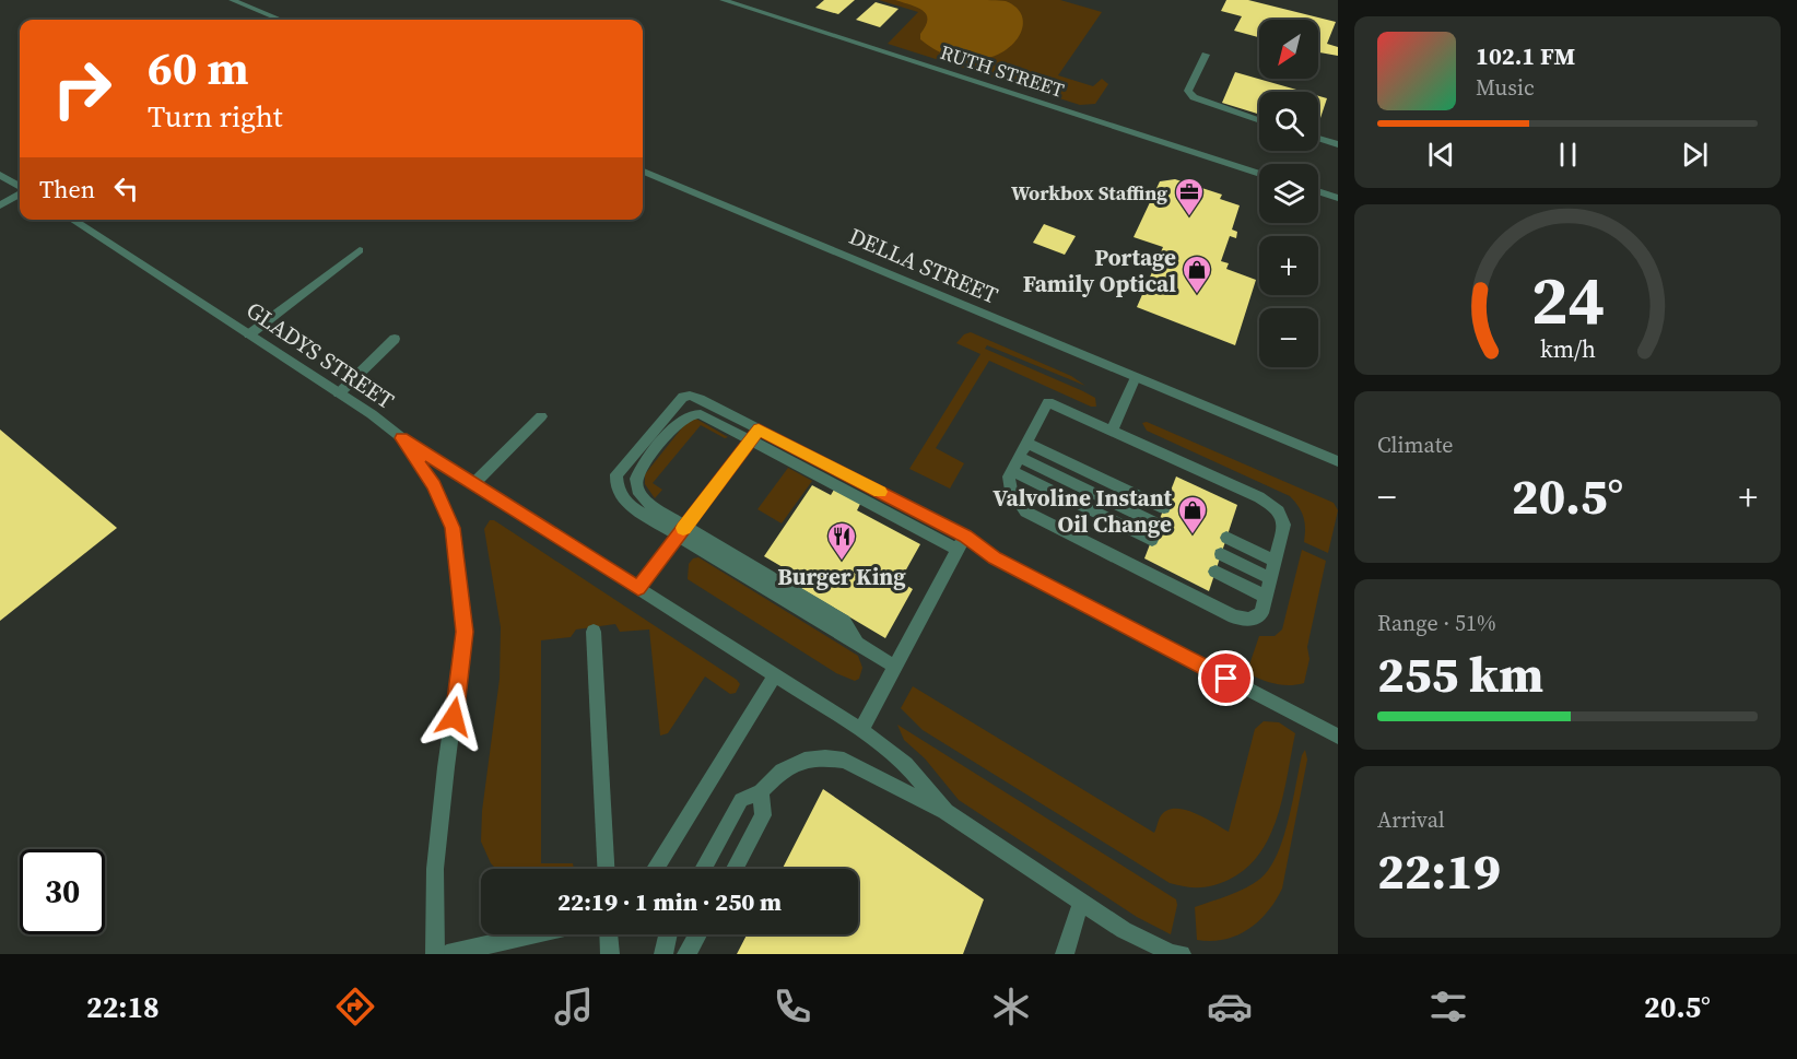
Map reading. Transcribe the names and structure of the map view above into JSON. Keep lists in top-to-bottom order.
{
  "streets": {
    "street": ["RUTH STREET", "DELLA STREET", "GLADYS STREET"]
  },
  "places": {
    "office": ["Workbox Staffing"],
    "shop": ["Portage Family Optical", "Valvoline Instant Oil Change"],
    "restaurant": ["Burger King"]
  },
  "north": "bottom left",
  "page": {
    "map_buttons": ["+", "−"],
    "turn": ["60 m", "Turn right"],
    "song": ["102.1 FM", "Music"],
    "then": "Then",
    "tile": [
      "Climate",
      ["Range · 51%", "255 km"],
      ["Arrival", "22:19"]
    ],
    "heat": ["−", "20.5°", "+"],
    "limit": "30",
    "trip": "22:19 · 1 min · 250 m",
    "tabs": ["22:18", "20.5°"],
    "gauge": ["24", "km/h"]
  }
}
